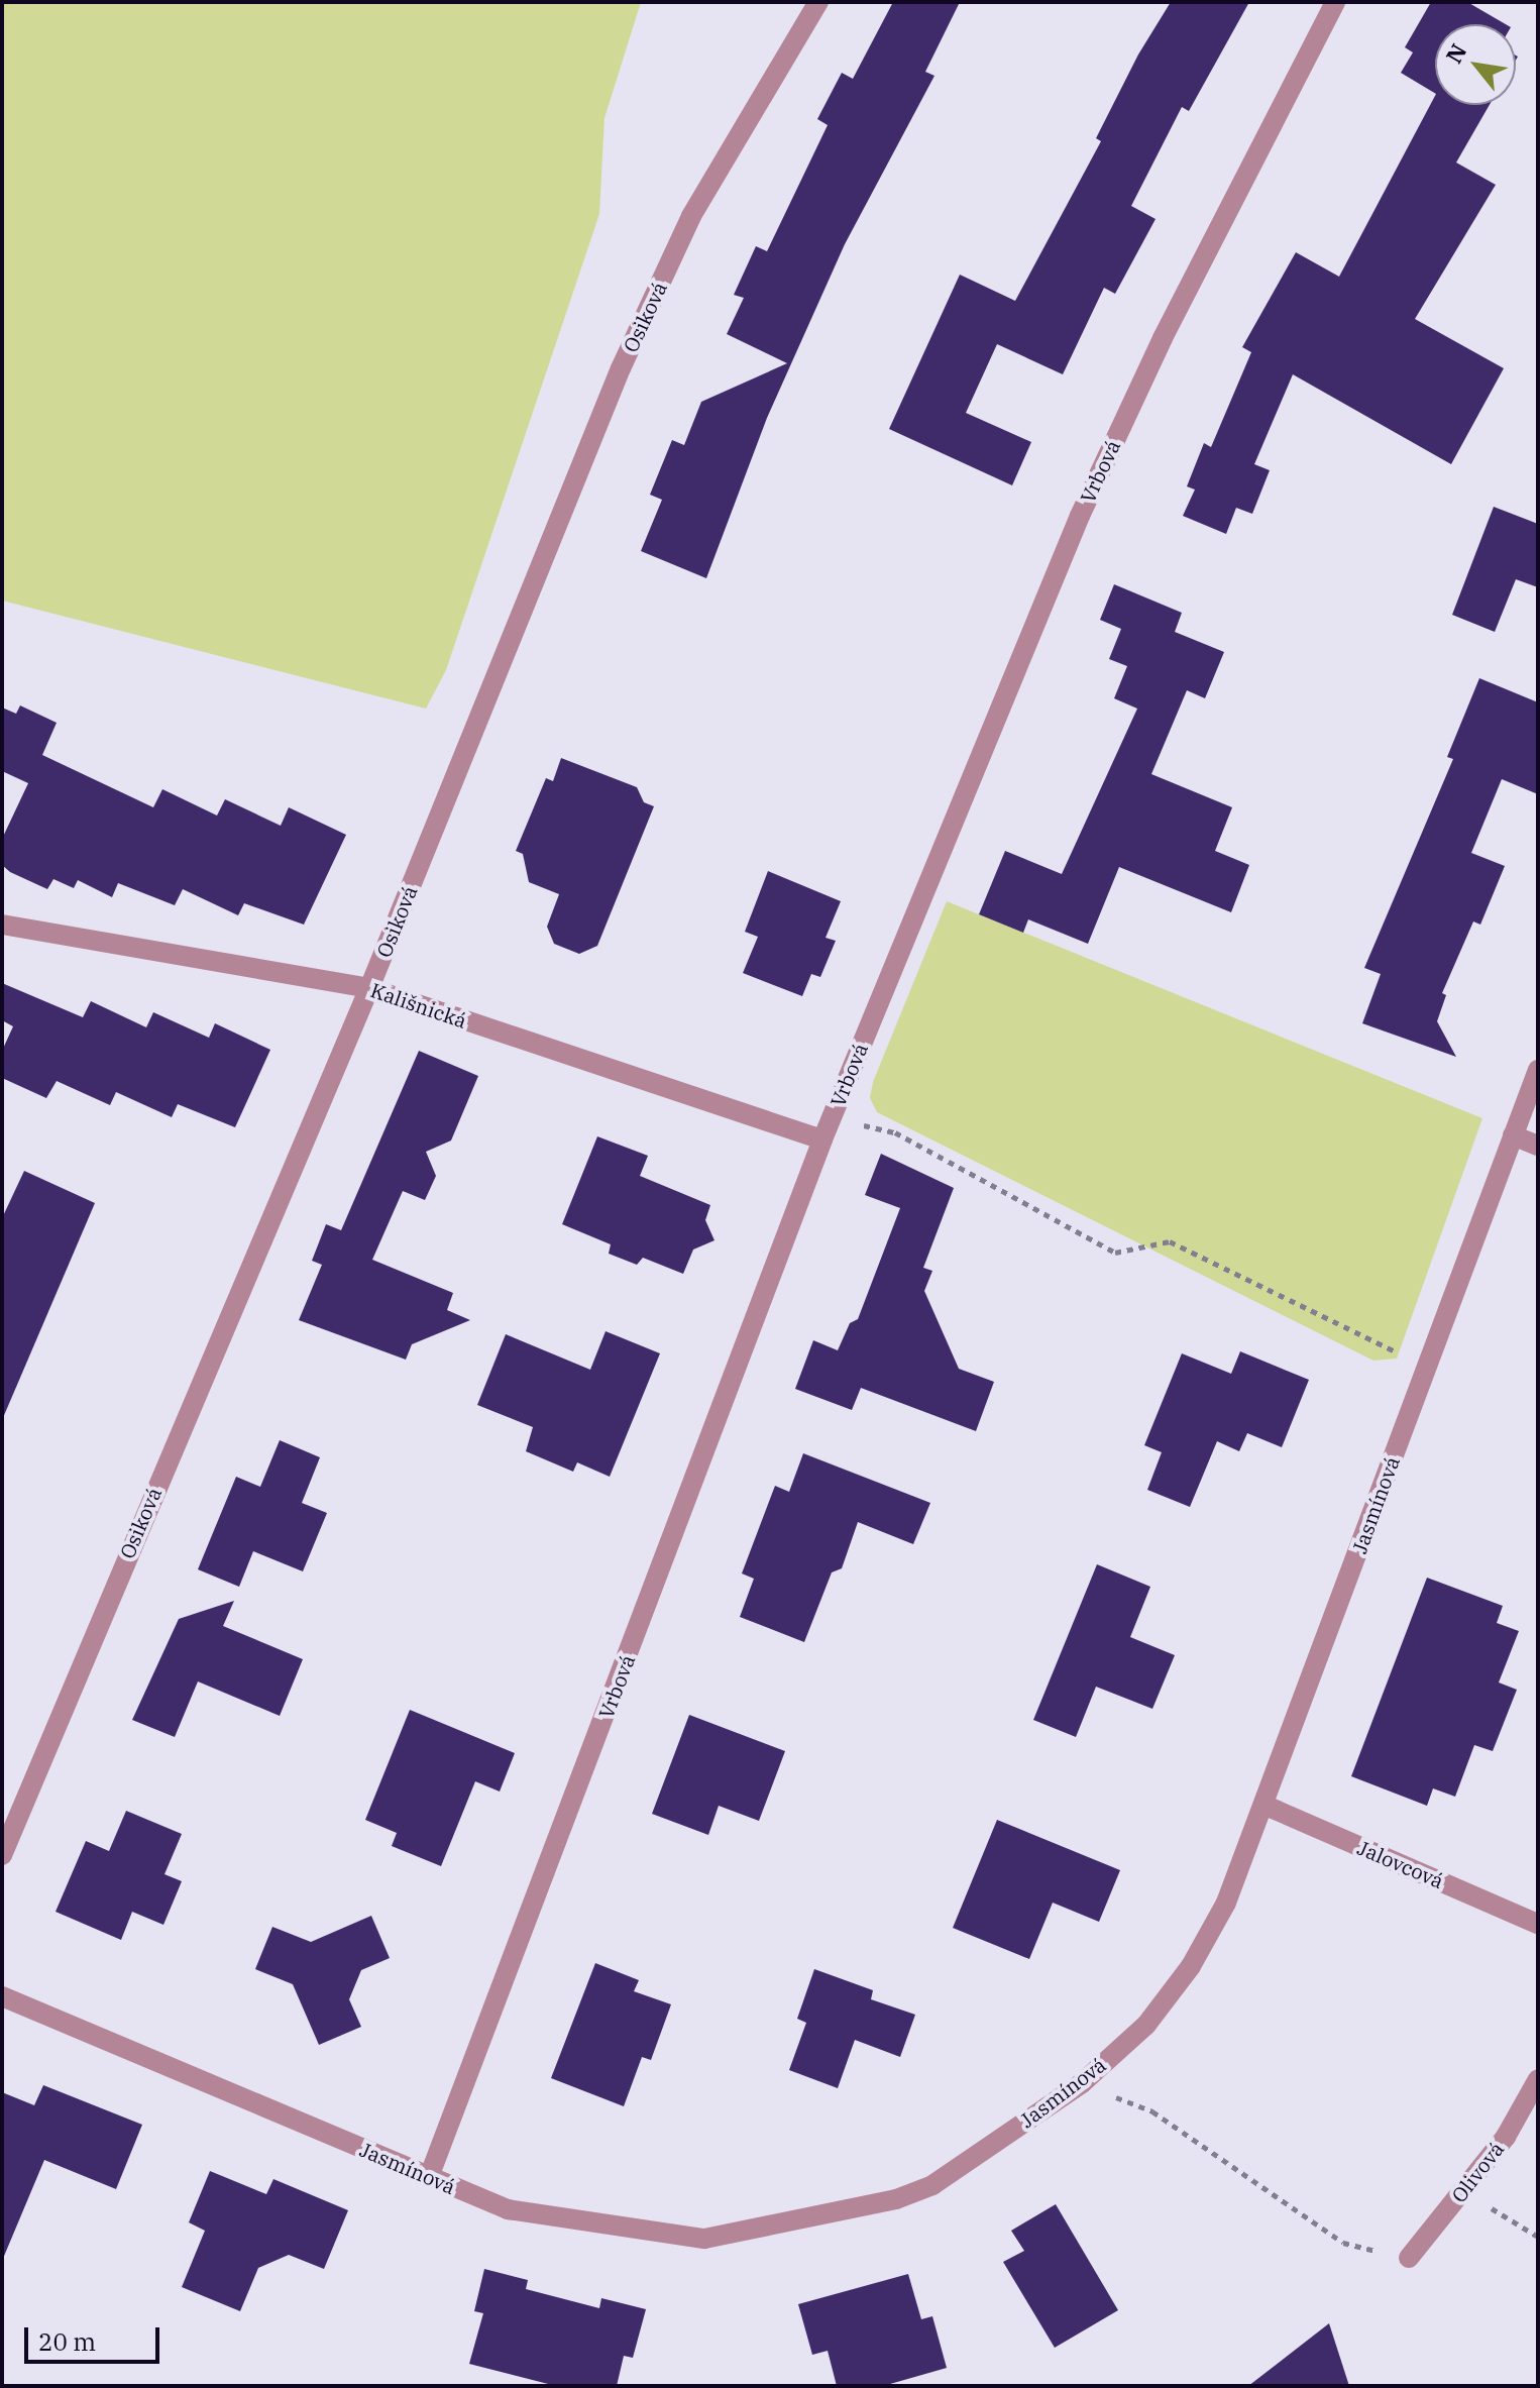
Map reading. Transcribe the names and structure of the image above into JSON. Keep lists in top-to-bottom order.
{
  "streets": {
    "street": [
      "Osiková",
      "Vrbová",
      "Kališnická",
      "Jasmínová",
      "Jalovcová",
      "Olivová"
    ]
  },
  "crossings": [
    ["Osiková", "Kališnická"],
    ["Vrbová", "Kališnická"],
    ["Vrbová", "Jasmínová"],
    ["Jasmínová", "Jalovcová"]
  ],
  "scale_bar": "20 m",
  "north": "top left"
}
